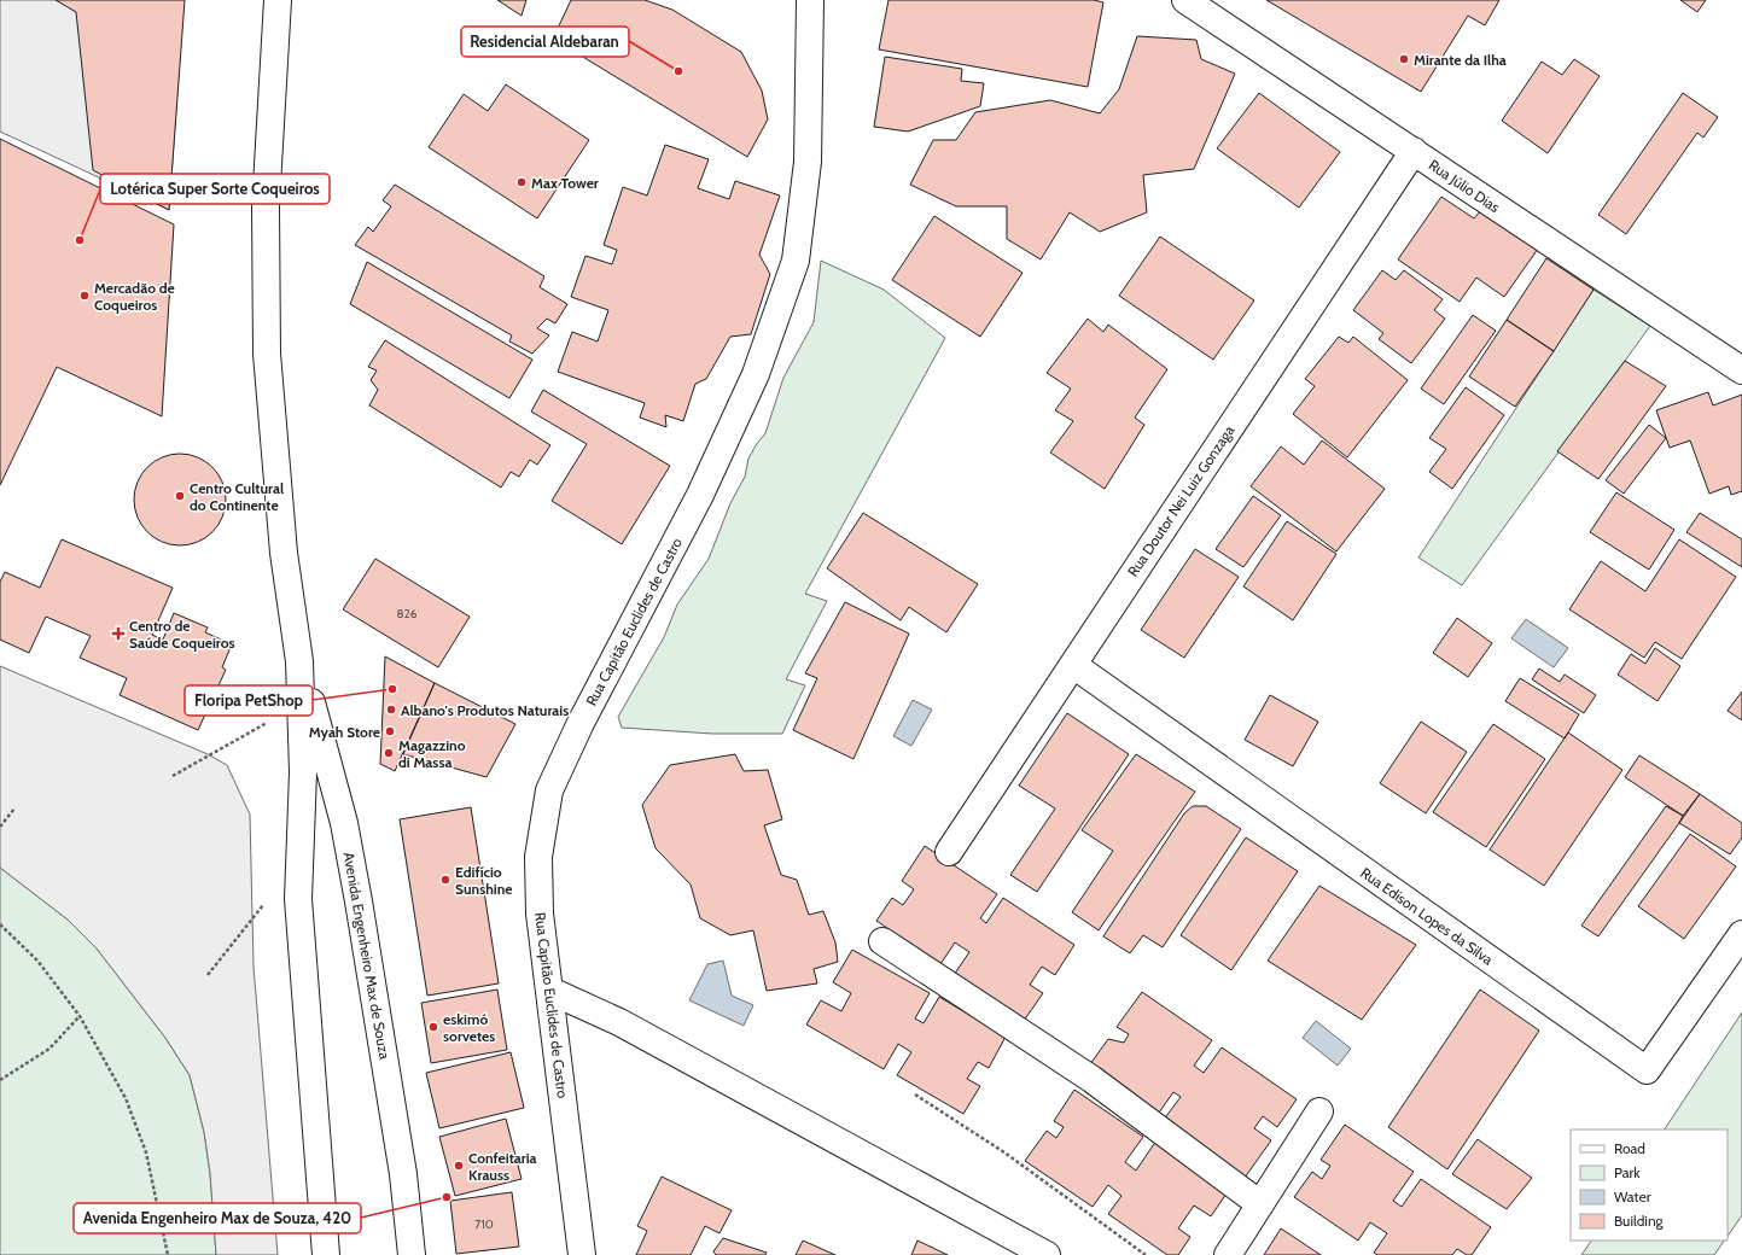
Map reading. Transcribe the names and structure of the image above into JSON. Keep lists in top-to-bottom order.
{
  "streets": {
    "street": [
      "Rua Júlio Dias",
      "Rua Doutor Nei Luiz Gonzaga",
      "Rua Capitão Euclides de Castro",
      "Rua Edison Lopes da Silva",
      "Avenida Engenheiro Max de Souza"
    ]
  },
  "crossings": [
    ["Rua Júlio Dias", "Rua Doutor Nei Luiz Gonzaga"],
    ["Rua Doutor Nei Luiz Gonzaga", "Rua Edison Lopes da Silva"]
  ],
  "places": {
    "other": [
      "Mirante da Ilha",
      "Residencial Aldebaran",
      "Max Tower",
      "Lotérica Super Sorte Coqueiros",
      "Mercadão de Coqueiros",
      "Centro Cultural do Continente",
      "Floripa PetShop",
      "Albano's Produtos Naturais",
      "Myah Store",
      "Magazzino di Massa",
      "Edifício Sunshine",
      "eskimó sorvetes",
      "Confeitaria Krauss",
      "Avenida Engenheiro Max de Souza, 420"
    ],
    "health": ["Centro de Saúde Coqueiros"]
  },
  "house_numbers": ["826", "710"],
  "legend": [
    "Road",
    "Park",
    "Water",
    "Building"
  ]
}
